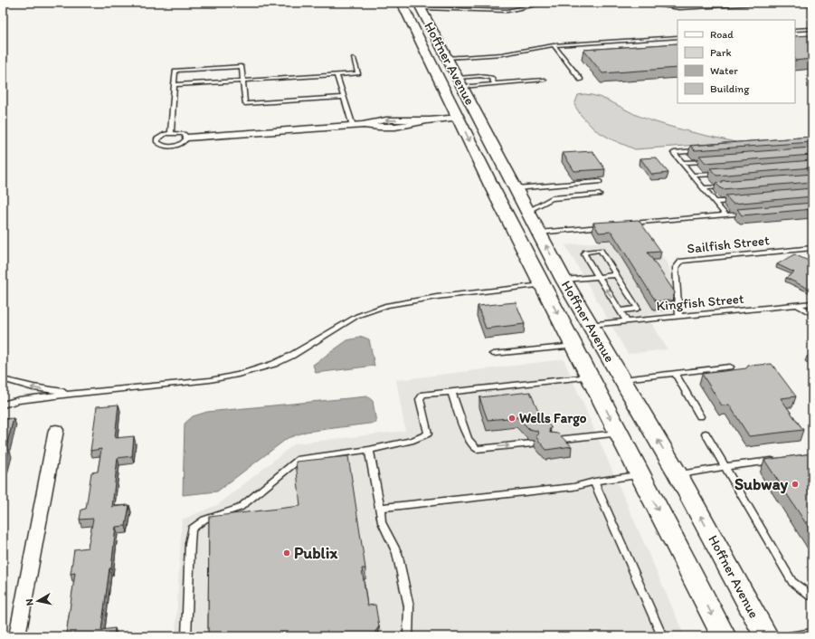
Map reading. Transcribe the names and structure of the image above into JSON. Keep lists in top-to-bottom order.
{
  "streets": {
    "main road": ["Hoffner Avenue"],
    "lane": ["Sailfish Street", "Kingfish Street"]
  },
  "crossings": [
    ["Hoffner Avenue", "Kingfish Street"],
    ["Sailfish Street", "Kingfish Street"]
  ],
  "places": ["Wells Fargo", "Subway", "Publix"],
  "legend": [
    "Road",
    "Park",
    "Water",
    "Building"
  ],
  "north": "left"
}
